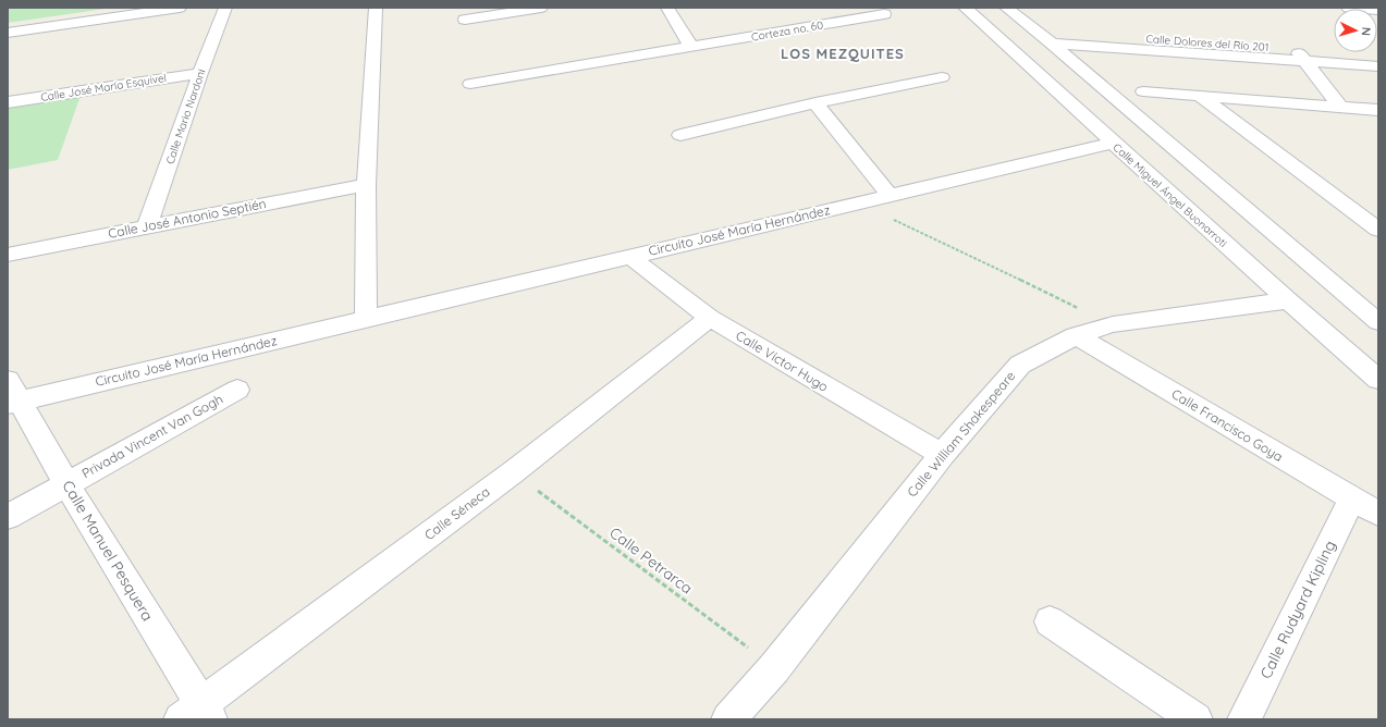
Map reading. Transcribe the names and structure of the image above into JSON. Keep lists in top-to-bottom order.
{
  "streets": {
    "street": [
      "Corteza no. 60",
      "Calle Dolores del Río 201",
      "Calle José María Esquivel",
      "Calle Mario Nardoni",
      "Calle Miguel Ángel Buonarroti",
      "Calle José Antonio Septién",
      "Circuito José María Hernández",
      "Calle Víctor Hugo",
      "Calle Francisco Goya",
      "Calle William Shakespeare",
      "Privada Vincent Van Gogh",
      "Calle Séneca",
      "Calle Manuel Pesquera",
      "Calle Rudyard Kipling"
    ],
    "path": ["Calle Petrarca"]
  },
  "crossings": [
    ["Calle José María Esquivel", "Calle Mario Nardoni"],
    ["Calle Mario Nardoni", "Calle José Antonio Septién"],
    ["Calle Miguel Ángel Buonarroti", "Circuito José María Hernández"],
    ["Calle Miguel Ángel Buonarroti", "Calle William Shakespeare"],
    ["Circuito José María Hernández", "Calle Víctor Hugo"],
    ["Circuito José María Hernández", "Calle Manuel Pesquera"],
    ["Calle Víctor Hugo", "Calle William Shakespeare"],
    ["Calle Víctor Hugo", "Calle Séneca"],
    ["Calle Francisco Goya", "Calle William Shakespeare"],
    ["Calle Francisco Goya", "Calle Rudyard Kipling"],
    ["Calle William Shakespeare", "Calle Petrarca"],
    ["Privada Vincent Van Gogh", "Calle Manuel Pesquera"],
    ["Calle Séneca", "Calle Manuel Pesquera"],
    ["Calle Séneca", "Calle Petrarca"]
  ],
  "districts": ["LOS MEZQUITES"],
  "north": "right"
}
